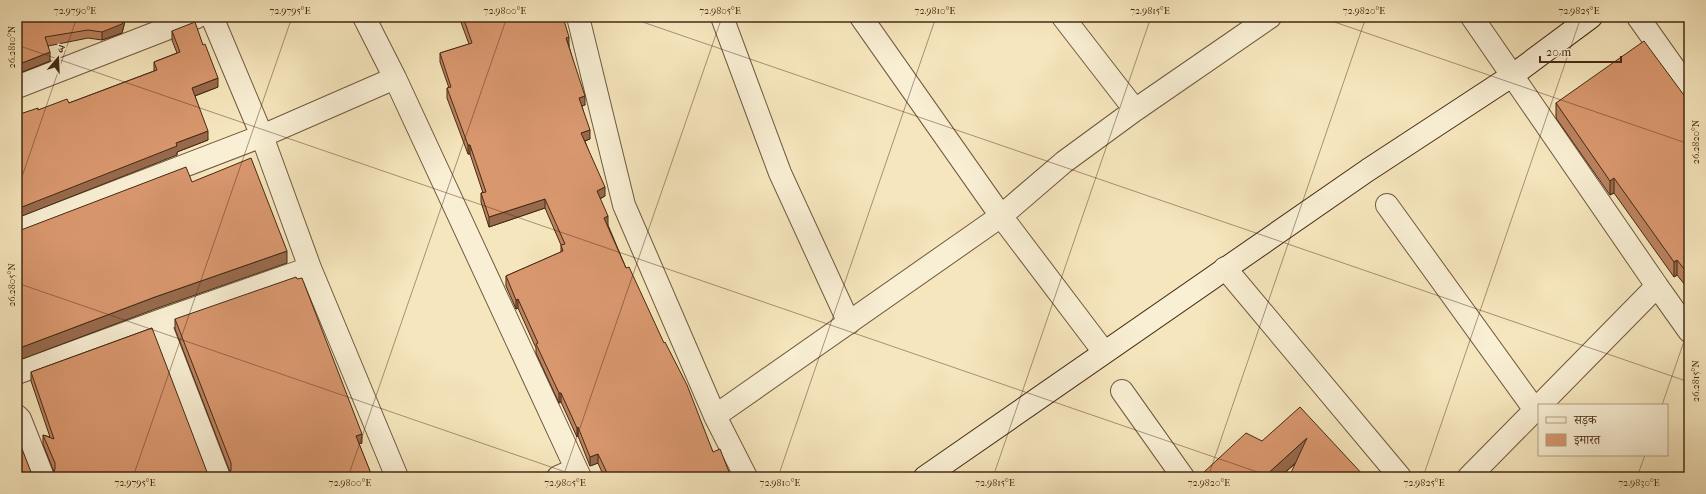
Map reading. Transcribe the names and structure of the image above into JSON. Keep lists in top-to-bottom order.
{
  "legend": ["सड़क", "इमारत"],
  "scale_bar": "20 m",
  "north": "top",
  "coordinates": [
    "72.9790°E",
    "72.9795°E",
    "72.9800°E",
    "72.9805°E",
    "72.9810°E",
    "72.9815°E",
    "72.9820°E",
    "72.9825°E",
    "26.2810°N",
    "26.2820°N",
    "26.2805°N",
    "26.2815°N",
    "72.9830°E"
  ]
}
